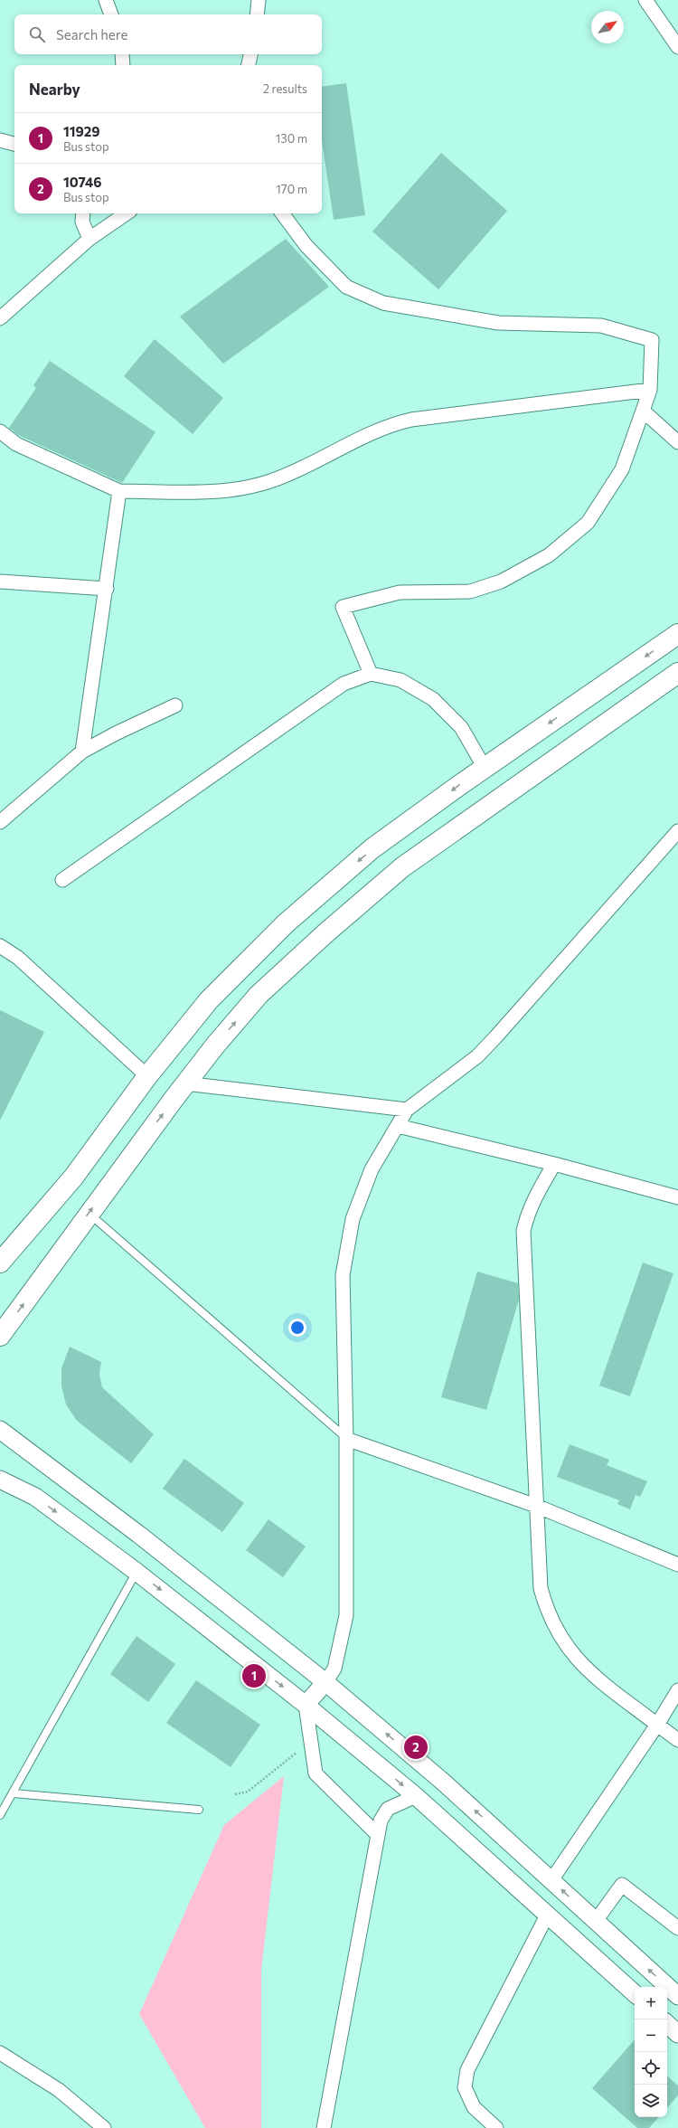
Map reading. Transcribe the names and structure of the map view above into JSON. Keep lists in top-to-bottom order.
{
  "north": "top right",
  "page": {
    "search": "Search here",
    "heading": ["Nearby", "2 results"],
    "list": [
      {
        "mark": "1",
        "name": "11929",
        "note": "Bus stop",
        "value": "130 m"
      },
      {
        "mark": "2",
        "name": "10746",
        "note": "Bus stop",
        "value": "170 m"
      }
    ],
    "pins": ["1", "2"],
    "map_buttons": ["+", "−"]
  }
}
